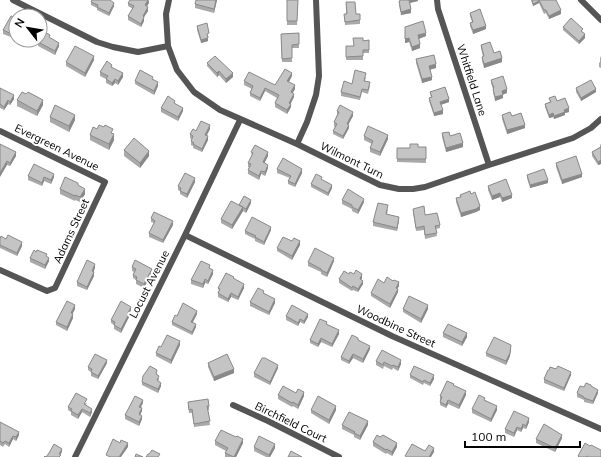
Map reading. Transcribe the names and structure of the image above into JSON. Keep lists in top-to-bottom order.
{
  "streets": {
    "street": [
      "Whitfield Lane",
      "Evergreen Avenue",
      "Wilmont Turn",
      "Adams Street",
      "Locust Avenue",
      "Woodbine Street",
      "Birchfield Court"
    ]
  },
  "crossings": [
    ["Whitfield Lane", "Wilmont Turn"],
    ["Evergreen Avenue", "Adams Street"],
    ["Wilmont Turn", "Locust Avenue"],
    ["Locust Avenue", "Woodbine Street"]
  ],
  "scale_bar": "100 m",
  "north": "top left"
}
